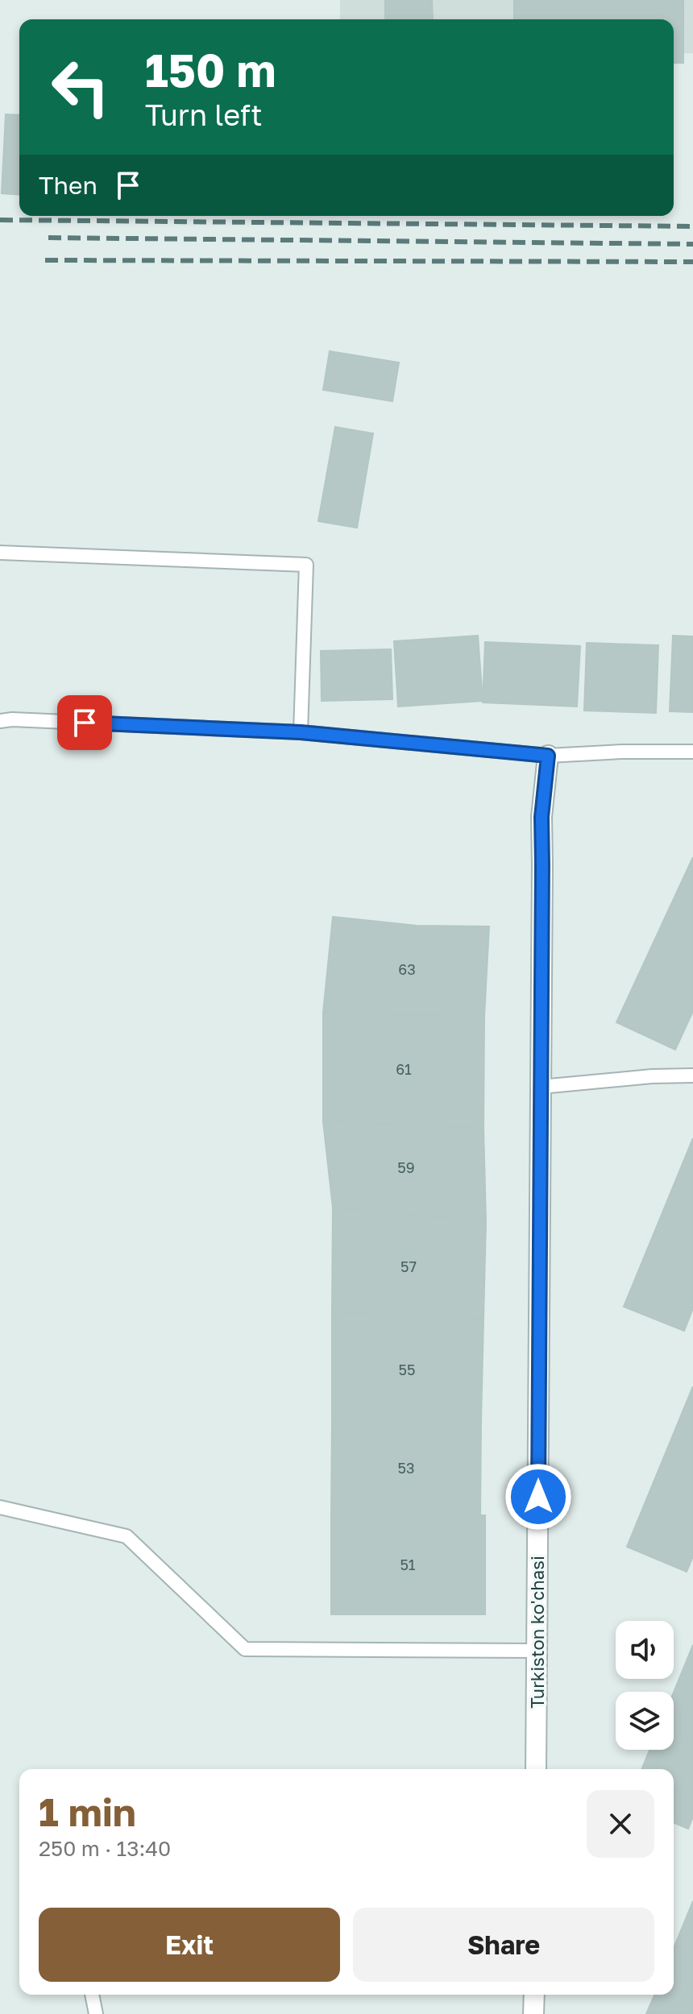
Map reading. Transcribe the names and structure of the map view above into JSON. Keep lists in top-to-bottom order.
{
  "streets": {
    "street": ["Turkiston ko'chasi"]
  },
  "house_numbers": [
    "63",
    "61",
    "59",
    "57",
    "55",
    "53",
    "51"
  ],
  "page": {
    "turn": ["150 m", "Turn left"],
    "then": "Then",
    "heading": ["1 min", "250 m · 13:40"],
    "buttons": ["Exit", "Share"]
  }
}
